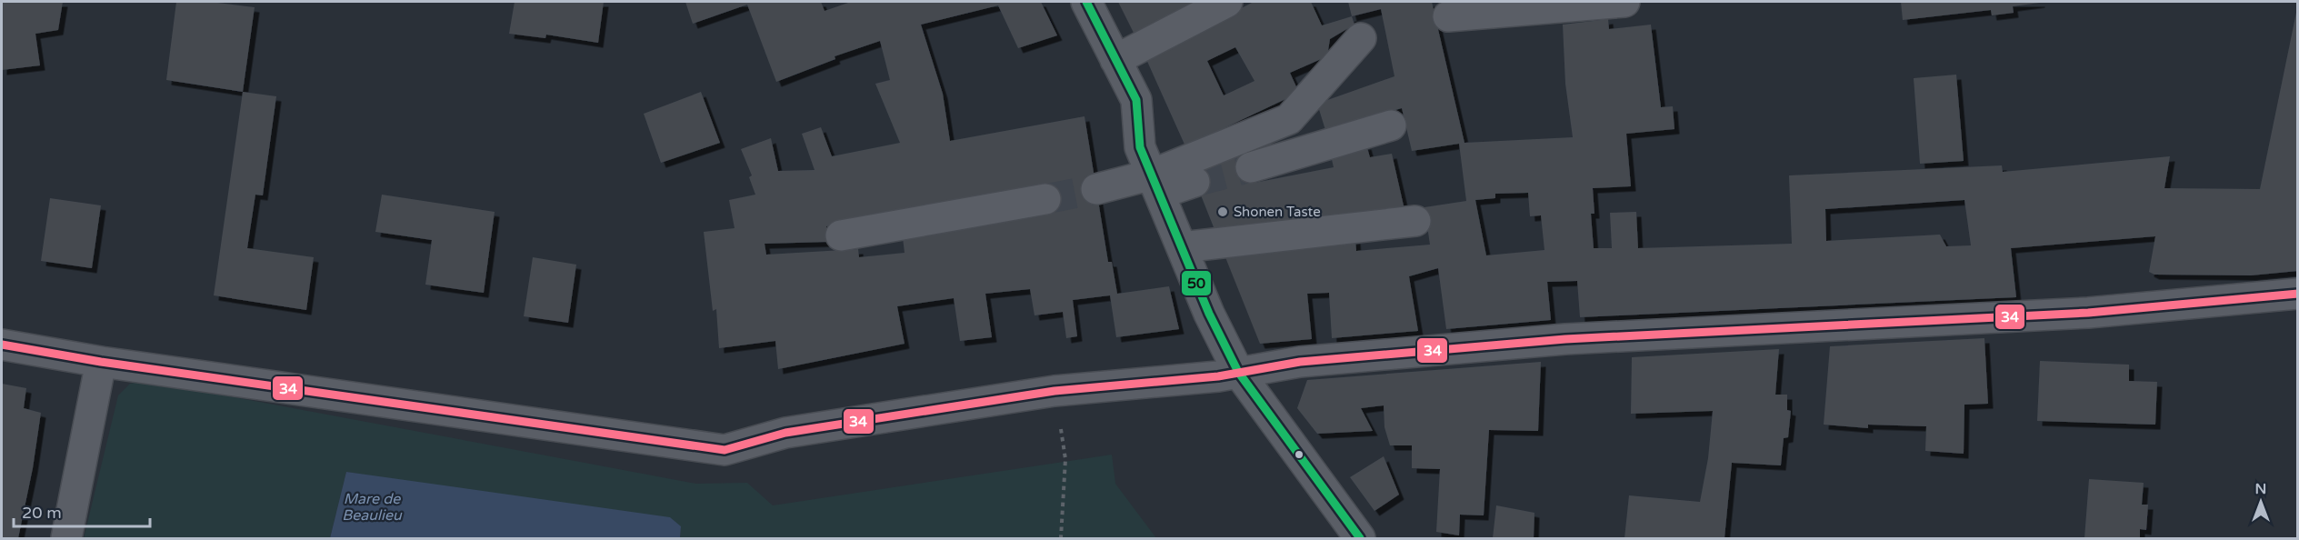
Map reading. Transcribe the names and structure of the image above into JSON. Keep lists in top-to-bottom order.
{
  "water": ["Mare de Beaulieu"],
  "places": ["Shonen Taste"],
  "lines": ["transit line 50", "transit line 34"],
  "scale_bar": "20 m",
  "north": "top"
}
